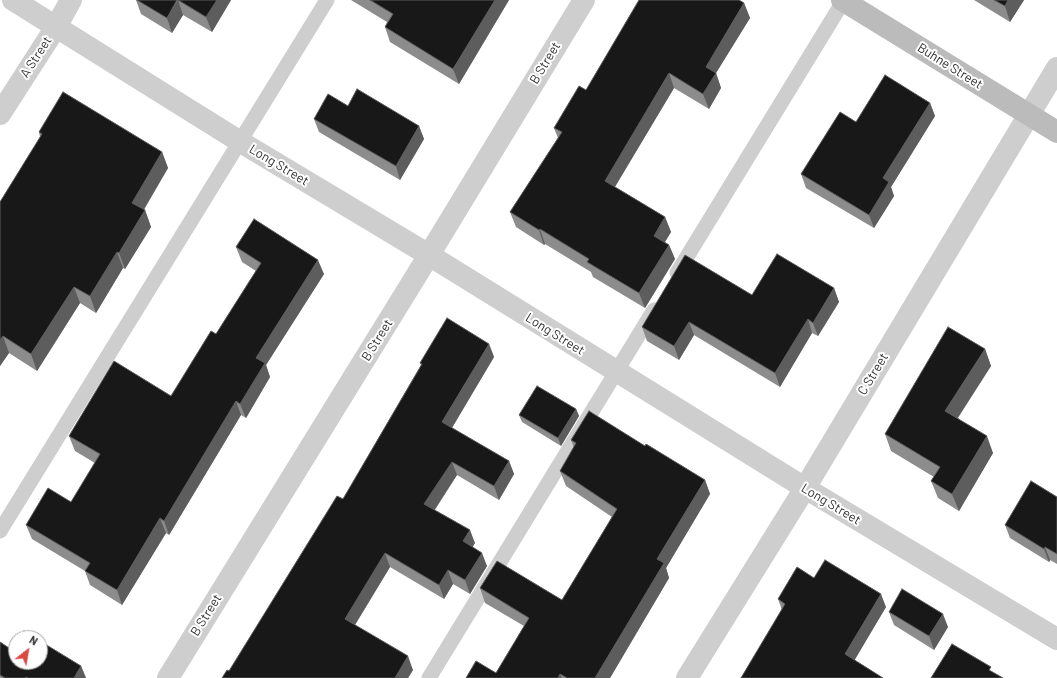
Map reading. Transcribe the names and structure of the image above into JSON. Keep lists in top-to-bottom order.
{
  "streets": {
    "street": [
      "A Street",
      "B Street",
      "Buhne Street",
      "Long Street",
      "C Street"
    ]
  },
  "crossings": [
    ["A Street", "Long Street"],
    ["B Street", "Long Street"],
    ["Buhne Street", "C Street"],
    ["Long Street", "C Street"]
  ],
  "north": "top right"
}
